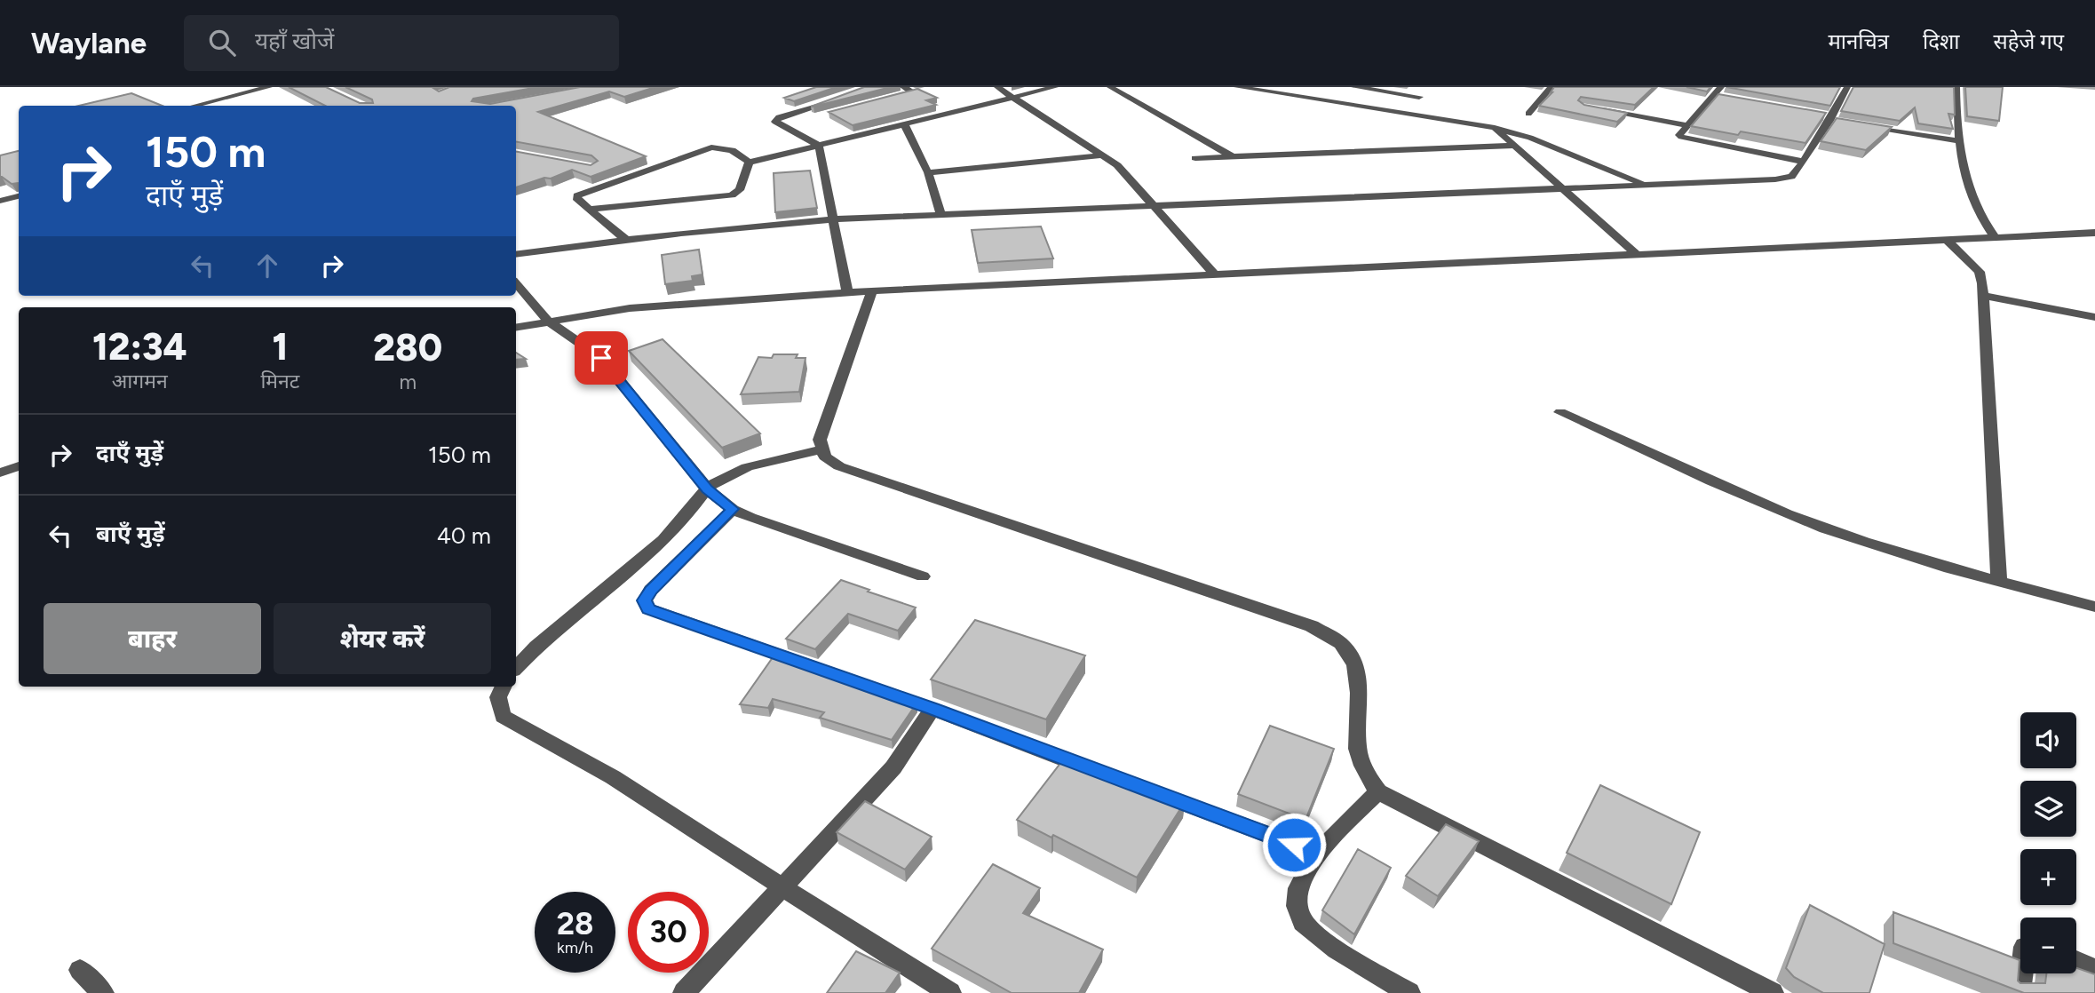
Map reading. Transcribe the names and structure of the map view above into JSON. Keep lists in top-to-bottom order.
{
  "page": {
    "header": "Waylane",
    "search": "यहाँ खोजें",
    "nav": ["मानचित्र", "दिशा", "सहेजे गए"],
    "turn": ["150 m", "दाएँ मुड़ें"],
    "eta": [
      "12:34",
      "आगमन",
      "1",
      "मिनट",
      "280",
      "m"
    ],
    "list": [
      {
        "name": "दाएँ मुड़ें",
        "value": "150 m"
      },
      {
        "name": "बाएँ मुड़ें",
        "value": "40 m"
      }
    ],
    "buttons": ["बाहर", "शेयर करें"],
    "map_buttons": ["+", "−"],
    "speed": "28 km/h",
    "limit": "30"
  }
}
